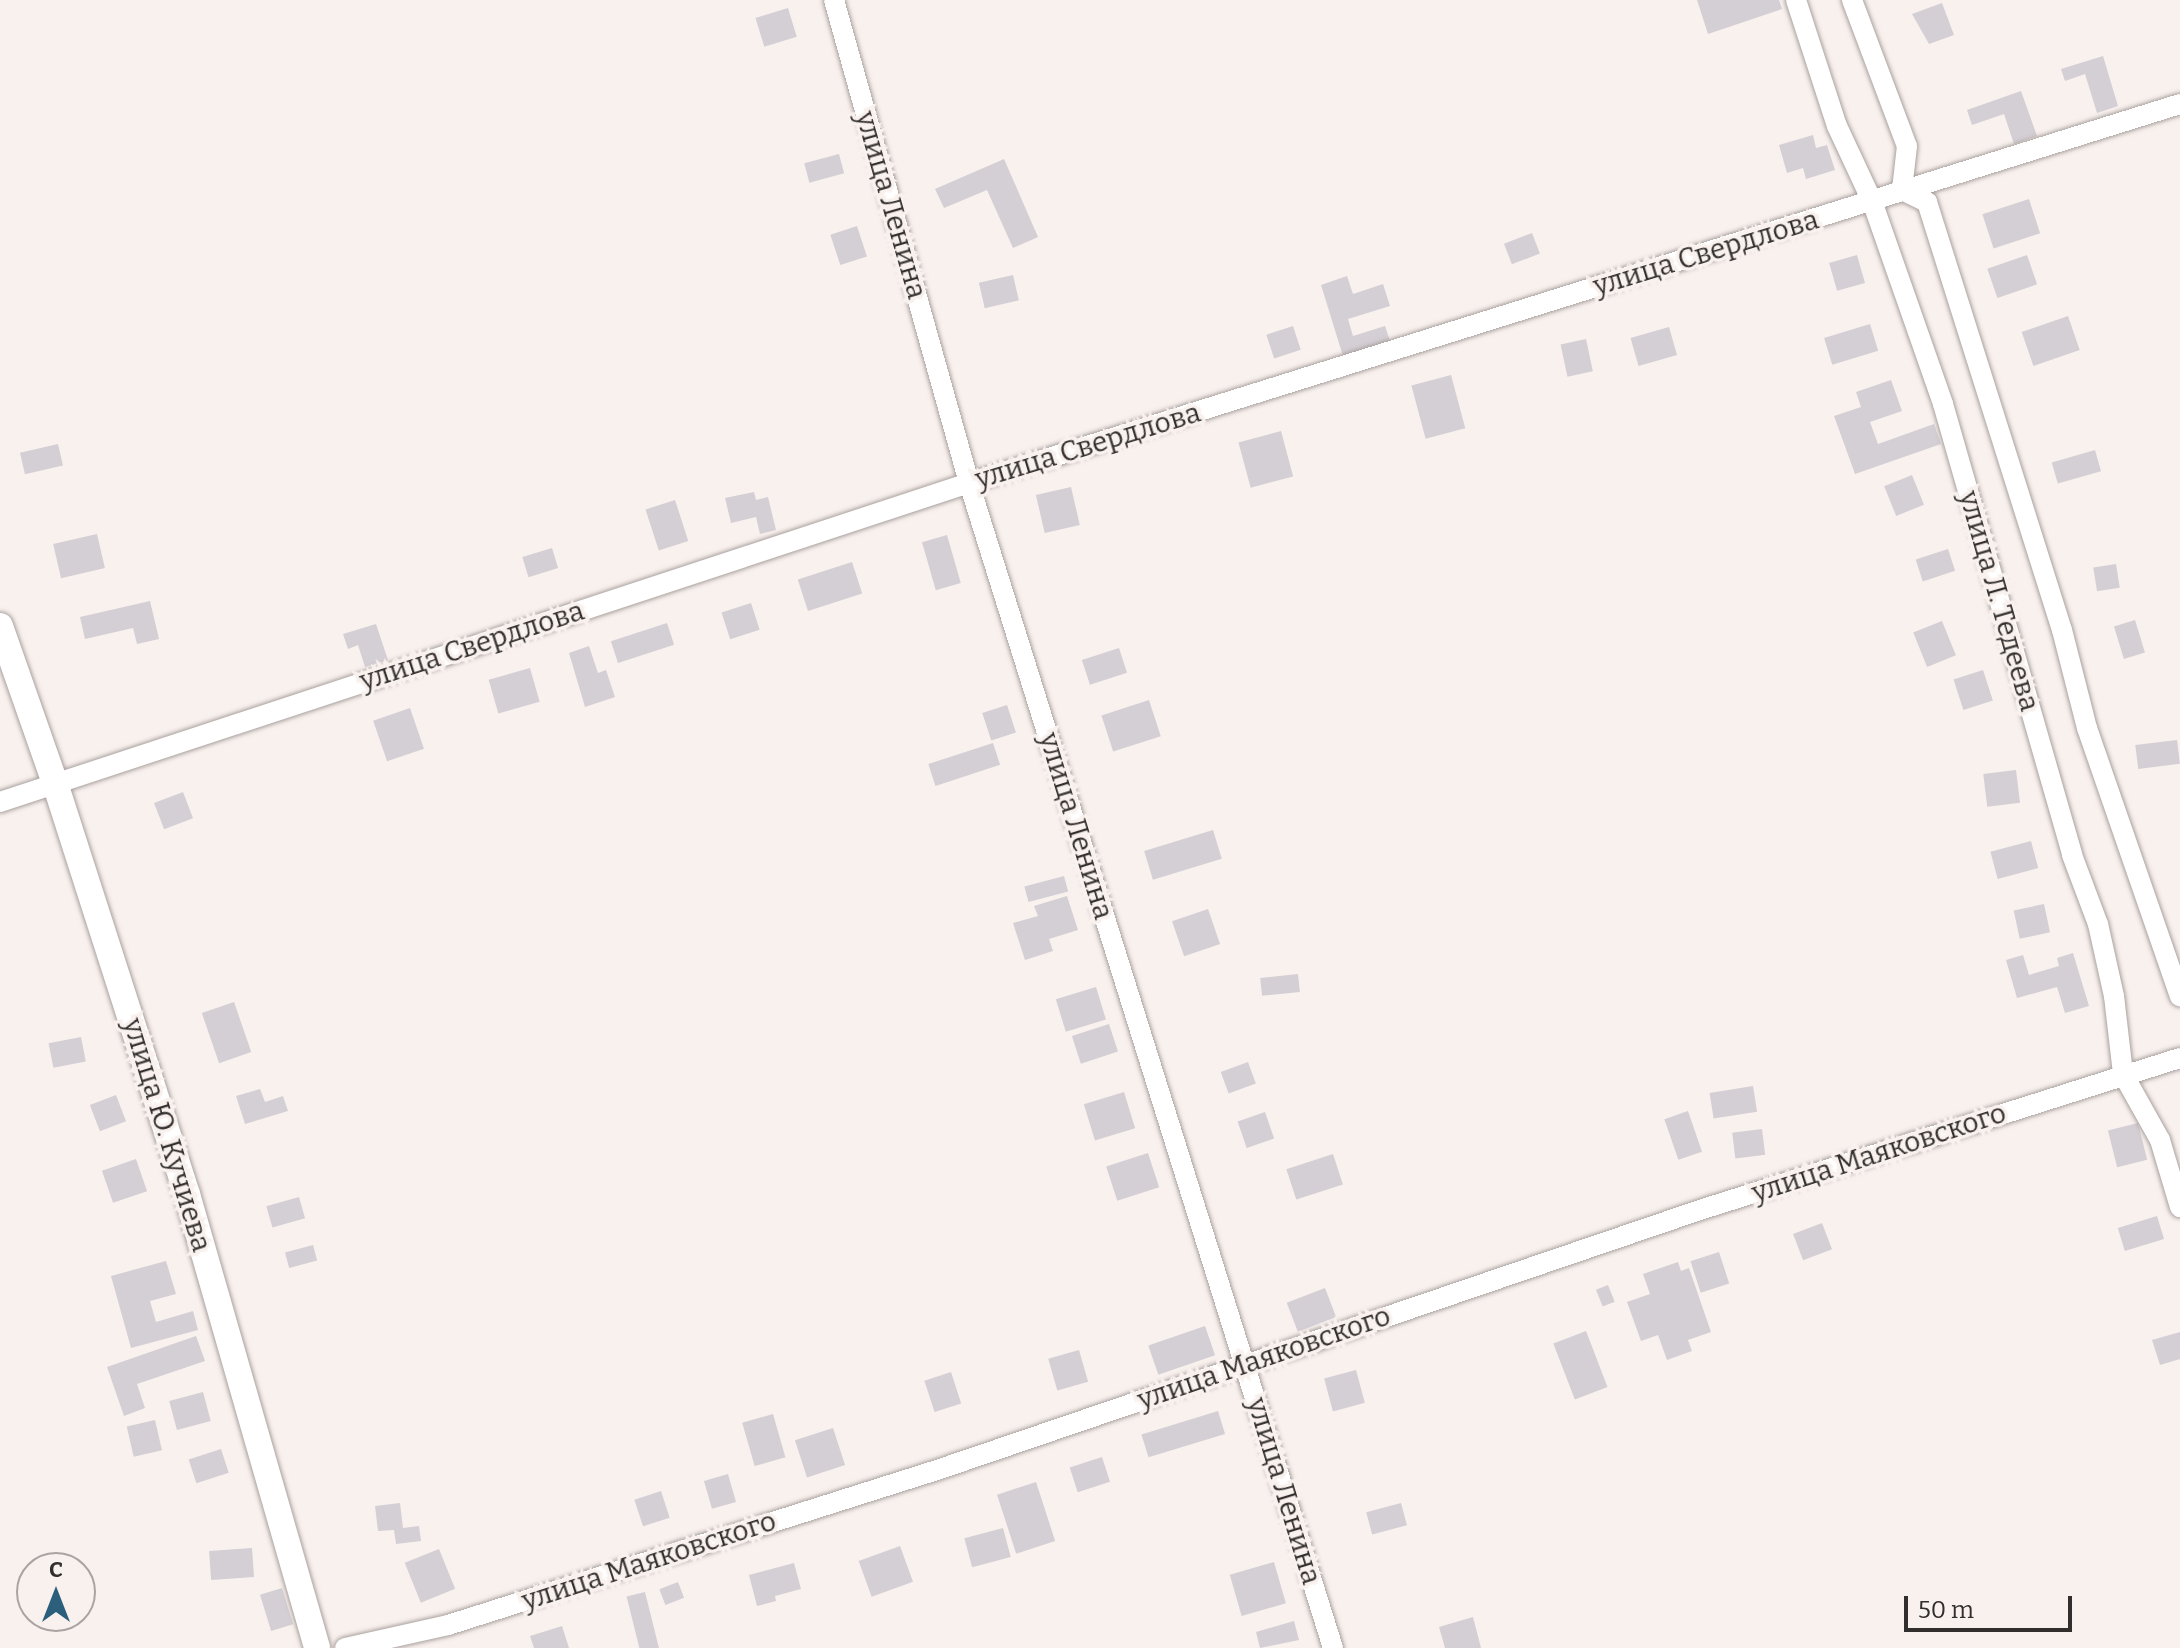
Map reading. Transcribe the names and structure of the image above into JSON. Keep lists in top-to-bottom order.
{
  "streets": {
    "street": [
      "улица Ленина",
      "улица Свердлова",
      "улица Л. Тедеева",
      "улица Ю. Кучиева",
      "улица Маяковского"
    ]
  },
  "crossings": [
    ["улица Ленина", "улица Свердлова"],
    ["улица Ленина", "улица Маяковского"],
    ["улица Свердлова", "улица Л. Тедеева"],
    ["улица Свердлова", "улица Ю. Кучиева"],
    ["улица Л. Тедеева", "улица Маяковского"]
  ],
  "scale_bar": "50 m",
  "north": "top"
}
